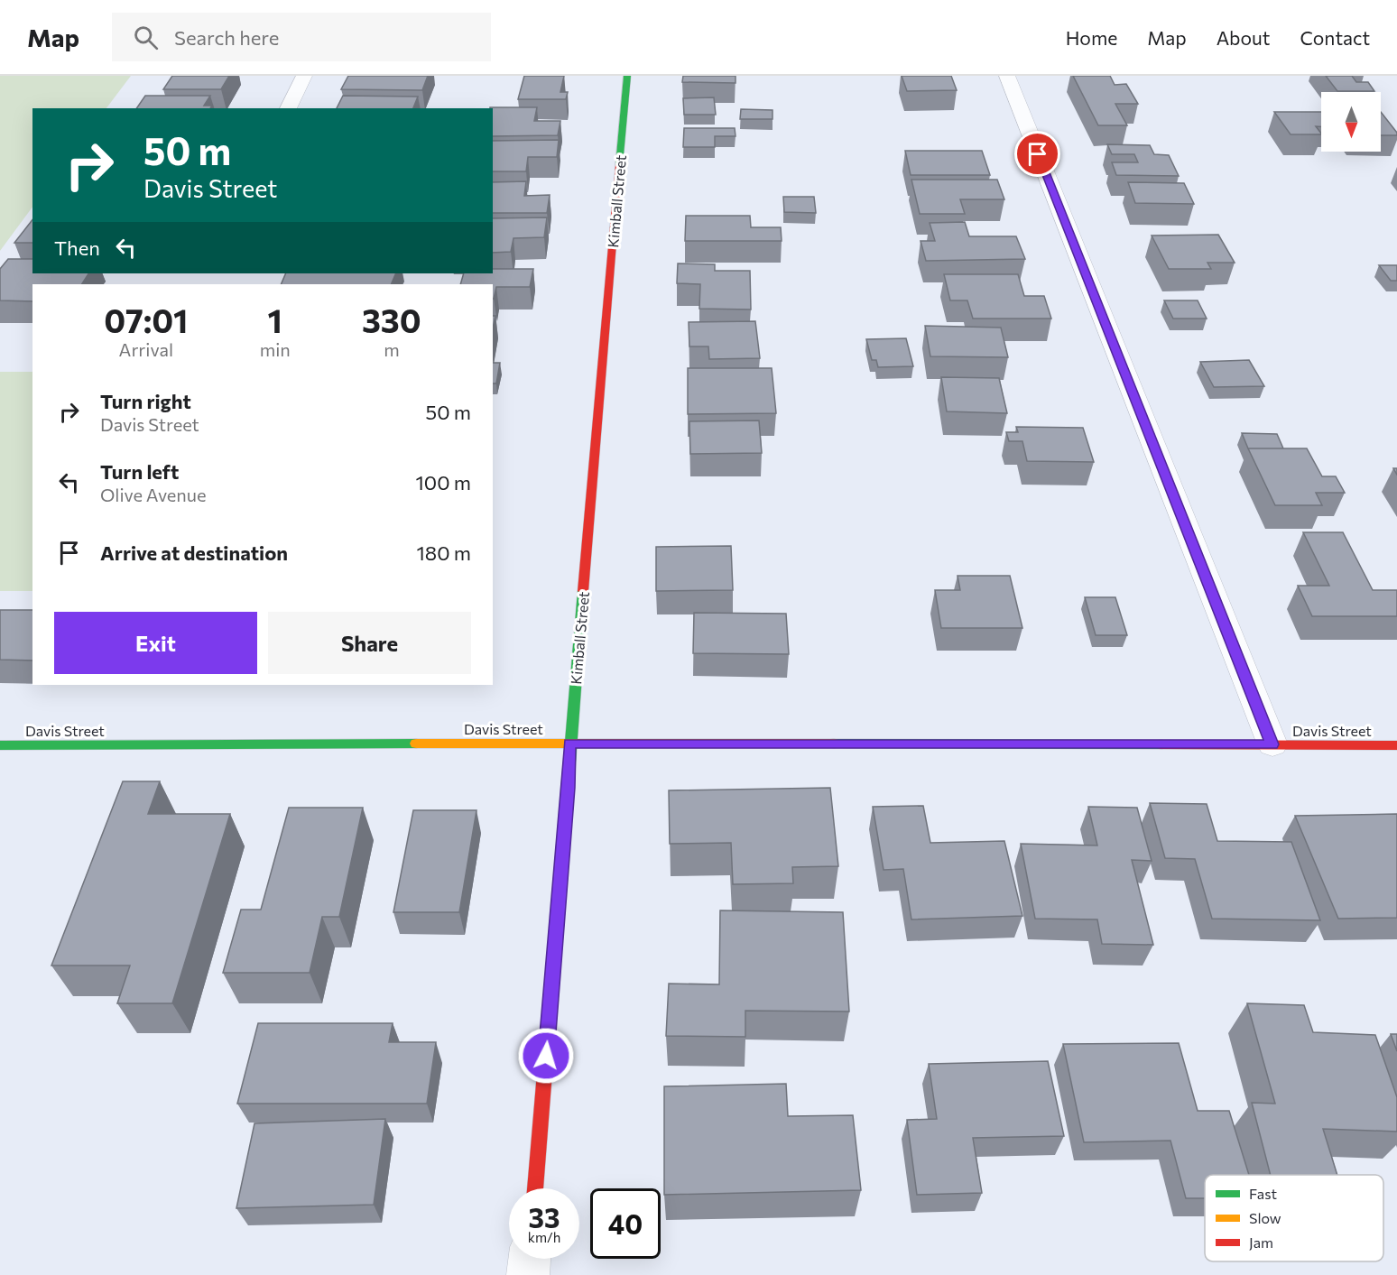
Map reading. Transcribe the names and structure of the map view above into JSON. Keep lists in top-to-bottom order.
{
  "streets": {
    "street": ["Kimball Street", "Davis Street"]
  },
  "crossings": [
    ["Kimball Street", "Davis Street"]
  ],
  "legend": ["Fast", "Slow", "Jam"],
  "north": "bottom",
  "page": {
    "header": "Map",
    "search": "Search here",
    "nav": [
      "Home",
      "Map",
      "About",
      "Contact"
    ],
    "turn": ["50 m", "Davis Street"],
    "then": "Then",
    "eta": [
      "07:01",
      "Arrival",
      "1",
      "min",
      "330",
      "m"
    ],
    "list": [
      {
        "name": "Turn right",
        "note": "Davis Street",
        "value": "50 m"
      },
      {
        "name": "Turn left",
        "note": "Olive Avenue",
        "value": "100 m"
      },
      {
        "name": "Arrive at destination",
        "value": "180 m"
      }
    ],
    "buttons": ["Exit", "Share"],
    "speed": "33 km/h",
    "limit": "40"
  }
}
